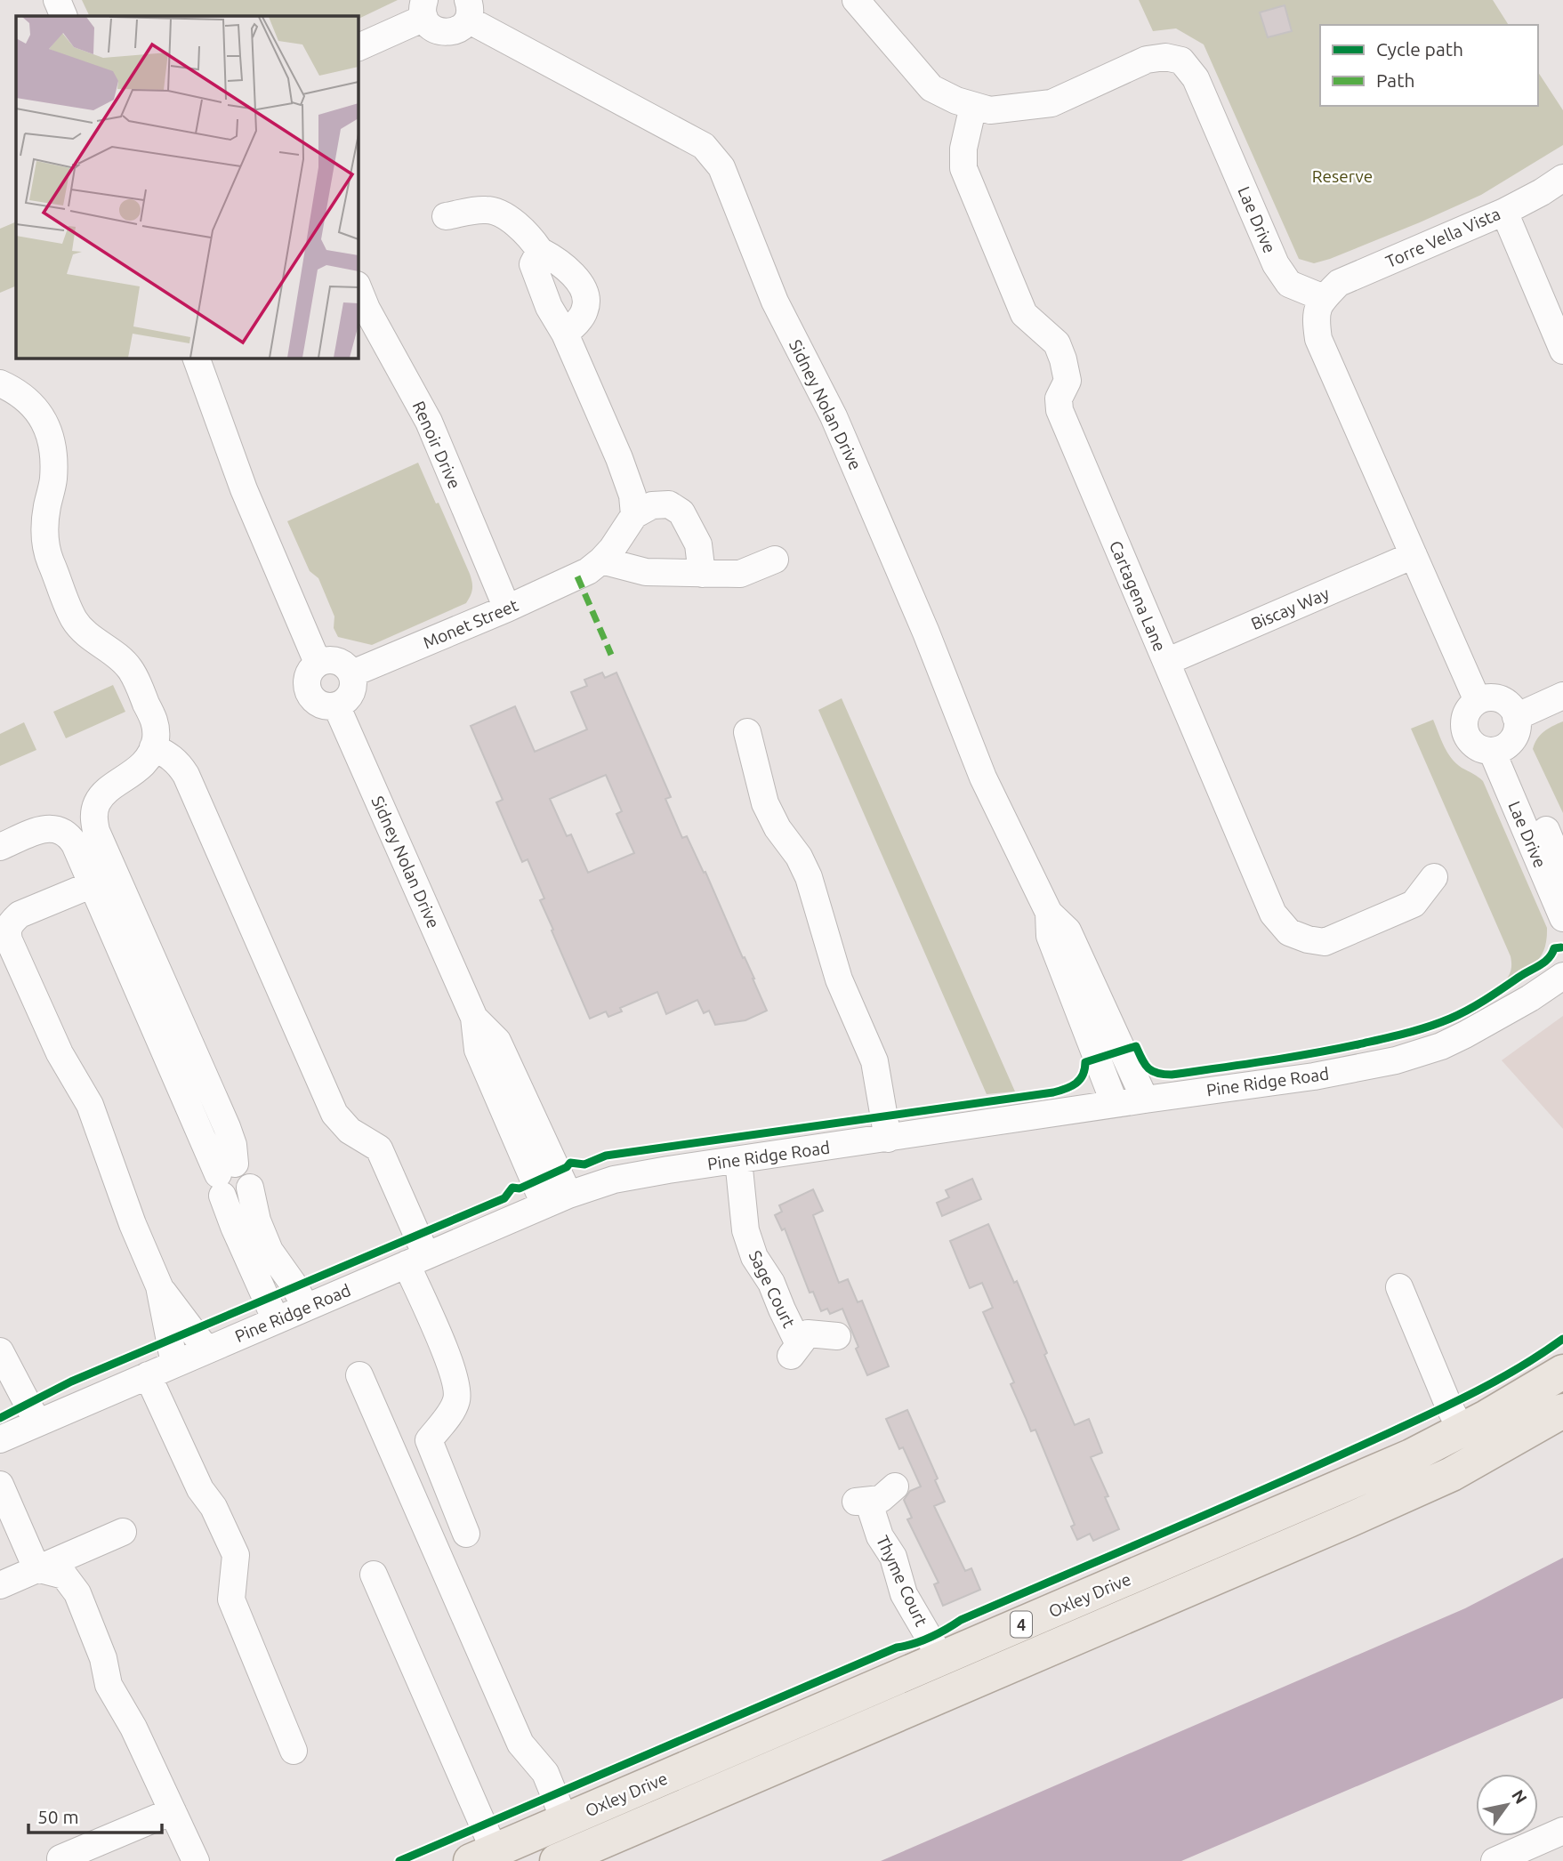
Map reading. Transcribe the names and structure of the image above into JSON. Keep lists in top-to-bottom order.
{
  "streets": {
    "main road": ["Oxley Drive", "4"],
    "street": [
      "Lae Drive",
      "Torre Vella Vista",
      "Sidney Nolan Drive",
      "Renoir Drive",
      "Cartagena Lane",
      "Biscay Way",
      "Monet Street",
      "Pine Ridge Road",
      "Sage Court",
      "Thyme Court"
    ]
  },
  "crossings": [
    ["Lae Drive", "Torre Vella Vista"],
    ["Lae Drive", "Cartagena Lane"],
    ["Sidney Nolan Drive", "Monet Street"],
    ["Sidney Nolan Drive", "Pine Ridge Road"],
    ["Renoir Drive", "Monet Street"],
    ["Cartagena Lane", "Biscay Way"],
    ["Pine Ridge Road", "Sage Court"],
    ["Thyme Court", "Oxley Drive"]
  ],
  "parks": ["Reserve"],
  "legend": ["Cycle path", "Path"],
  "scale_bar": "50 m",
  "north": "top right"
}
